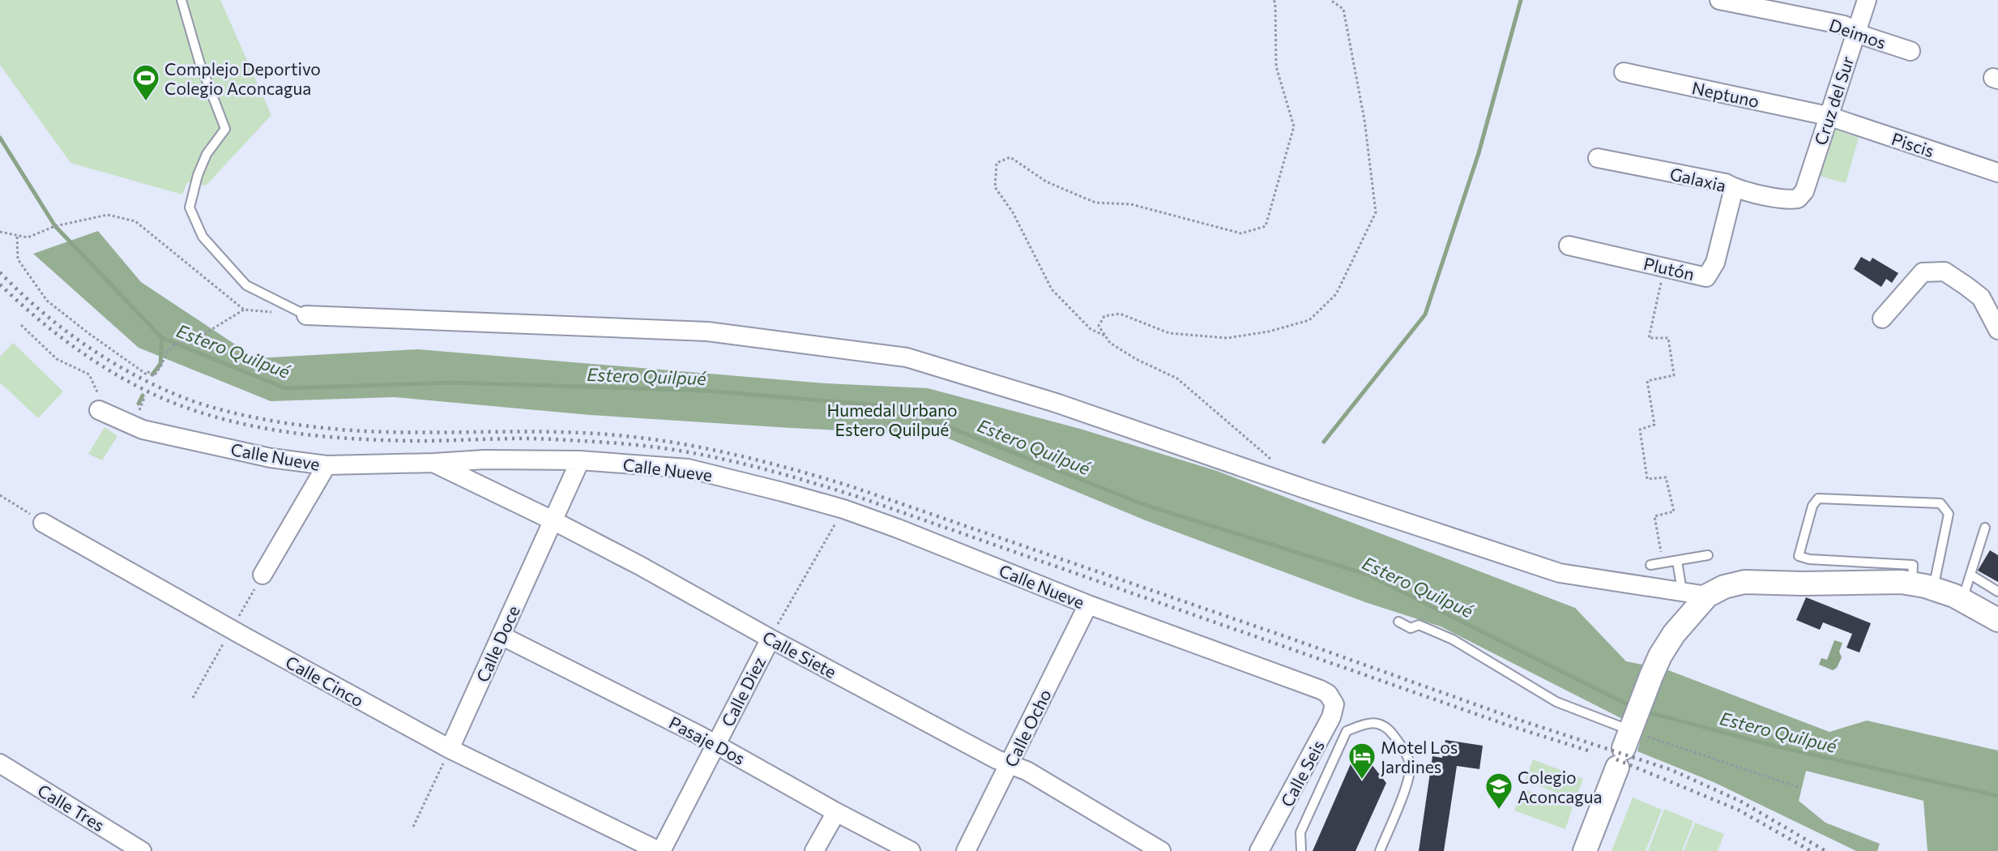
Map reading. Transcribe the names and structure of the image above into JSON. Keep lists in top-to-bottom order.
{
  "streets": {
    "street": [
      "Deimos",
      "Neptuno",
      "Cruz del Sur",
      "Piscis",
      "Galaxia",
      "Plutón",
      "Calle Nueve",
      "Calle Doce",
      "Calle Siete",
      "Calle Cinco",
      "Calle Diez",
      "Calle Ocho",
      "Pasaje Dos",
      "Calle Seis",
      "Calle Tres"
    ]
  },
  "crossings": [
    ["Deimos", "Cruz del Sur"],
    ["Neptuno", "Cruz del Sur"],
    ["Neptuno", "Piscis"],
    ["Cruz del Sur", "Piscis"],
    ["Cruz del Sur", "Galaxia"],
    ["Galaxia", "Plutón"],
    ["Calle Nueve", "Calle Doce"],
    ["Calle Nueve", "Calle Siete"],
    ["Calle Nueve", "Calle Diez"],
    ["Calle Nueve", "Calle Ocho"],
    ["Calle Nueve", "Calle Seis"],
    ["Calle Doce", "Calle Siete"],
    ["Calle Doce", "Calle Cinco"],
    ["Calle Doce", "Pasaje Dos"],
    ["Calle Siete", "Calle Diez"],
    ["Calle Siete", "Calle Ocho"],
    ["Calle Cinco", "Calle Diez"],
    ["Calle Diez", "Pasaje Dos"]
  ],
  "water": ["Estero Quilpué"],
  "parks": ["Humedal Urbano Estero Quilpué"],
  "places": {
    "sports": ["Complejo Deportivo Colegio Aconcagua"],
    "hotel": ["Motel Los Jardines"],
    "school or university": ["Colegio Aconcagua"]
  }
}
